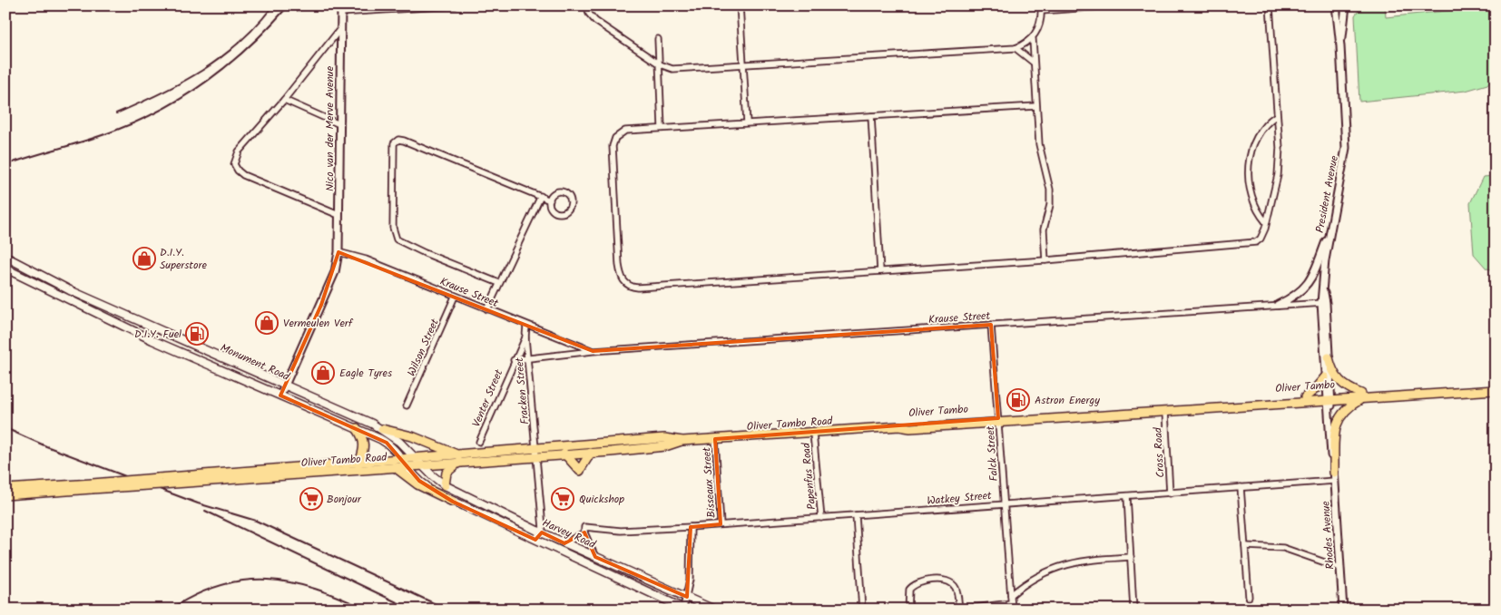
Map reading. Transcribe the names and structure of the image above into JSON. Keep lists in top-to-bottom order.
{
  "streets": {
    "main road": [
      "Monument Road",
      "Oliver Tambo",
      "Oliver Tambo Road",
      "Harvey Road"
    ],
    "street": [
      "Nico van der Merve Avenue",
      "President Avenue",
      "Krause Street",
      "Wilson Street",
      "Fracken Street",
      "Venter Street",
      "Cross Road",
      "Falck Street",
      "Papenfus Road",
      "Bisseaux Street",
      "Watkey Street",
      "Rhodes Avenue"
    ]
  },
  "crossings": [
    ["Nico van der Merve Avenue", "Krause Street"],
    ["Nico van der Merve Avenue", "Monument Road"],
    ["President Avenue", "Krause Street"],
    ["President Avenue", "Oliver Tambo"],
    ["President Avenue", "Rhodes Avenue"],
    ["Krause Street", "Wilson Street"],
    ["Krause Street", "Fracken Street"],
    ["Krause Street", "Venter Street"],
    ["Krause Street", "Falck Street"],
    ["Monument Road", "Oliver Tambo Road"],
    ["Monument Road", "Harvey Road"],
    ["Oliver Tambo", "Oliver Tambo Road"],
    ["Oliver Tambo", "Cross Road"],
    ["Oliver Tambo", "Falck Street"],
    ["Oliver Tambo", "Rhodes Avenue"],
    ["Fracken Street", "Venter Street"],
    ["Fracken Street", "Oliver Tambo Road"],
    ["Fracken Street", "Harvey Road"],
    ["Oliver Tambo Road", "Papenfus Road"],
    ["Oliver Tambo Road", "Bisseaux Street"],
    ["Oliver Tambo Road", "Harvey Road"],
    ["Cross Road", "Watkey Street"],
    ["Falck Street", "Watkey Street"],
    ["Papenfus Road", "Watkey Street"],
    ["Bisseaux Street", "Watkey Street"],
    ["Watkey Street", "Rhodes Avenue"]
  ],
  "places": {
    "shop": ["D.I.Y. Superstore", "Vermeulen Verf", "Eagle Tyres"],
    "fuel station": ["D.I.Y. Fuel", "Astron Energy"],
    "supermarket": ["Bonjour", "Quickshop"]
  }
}
